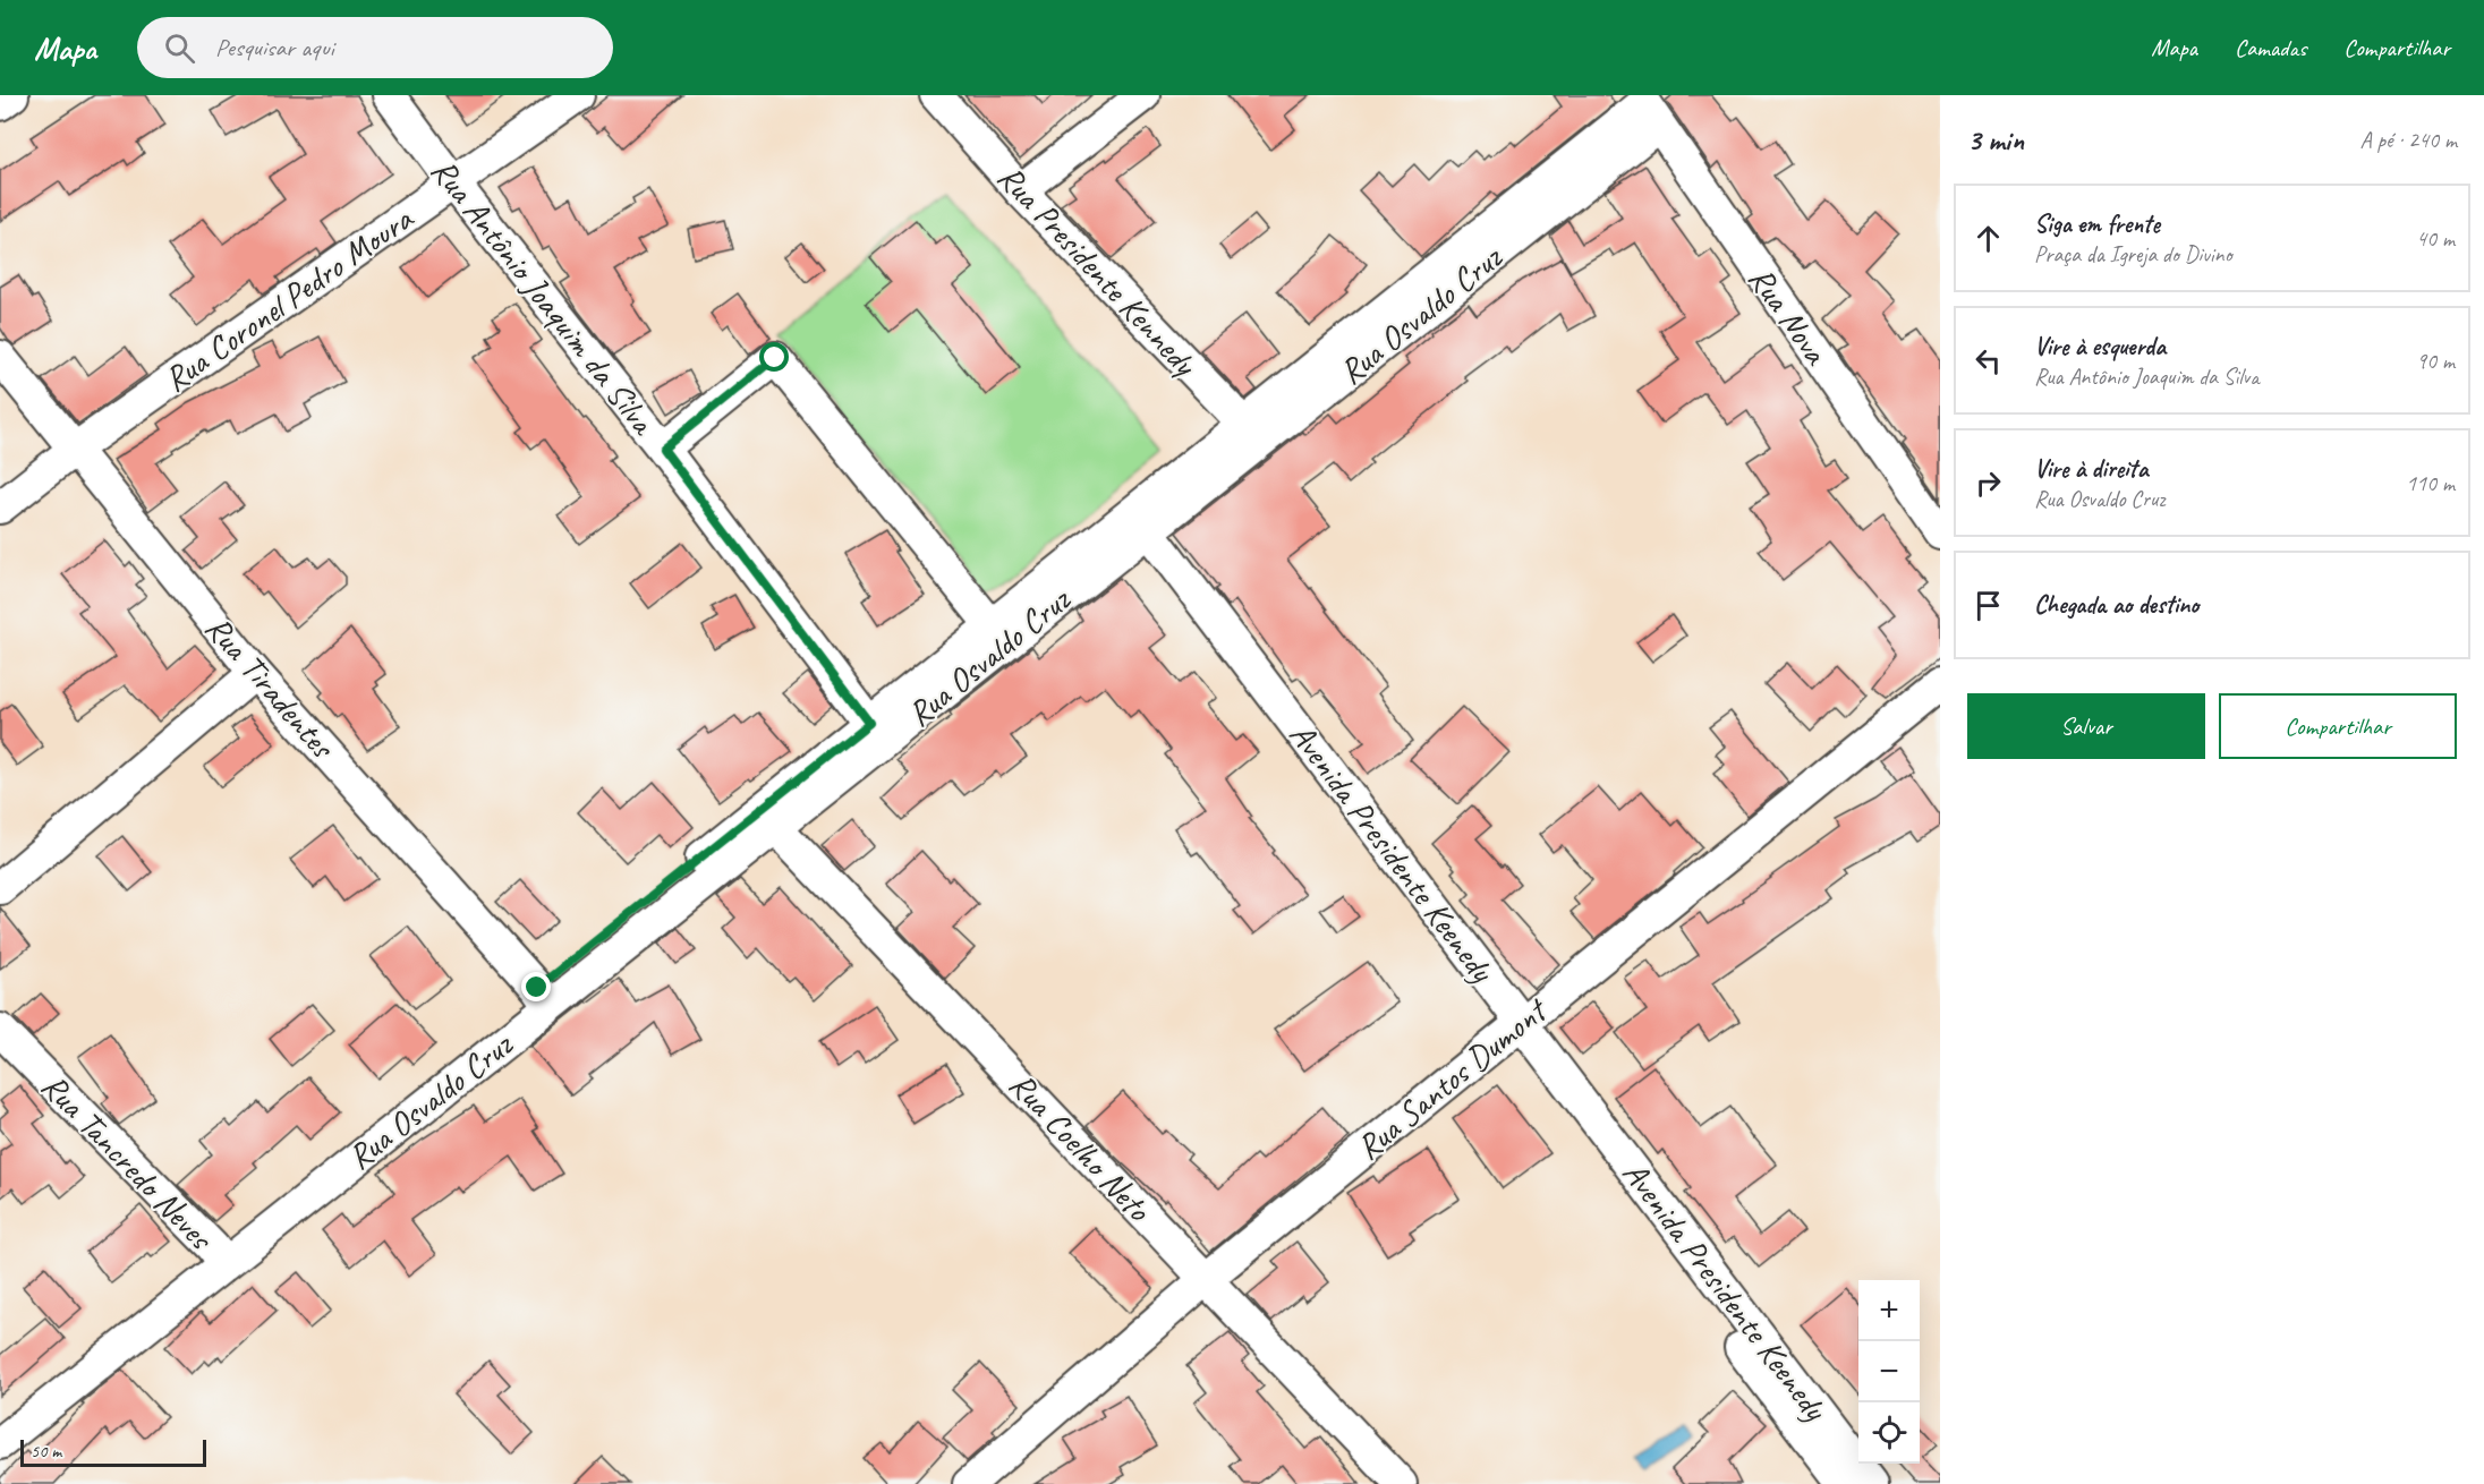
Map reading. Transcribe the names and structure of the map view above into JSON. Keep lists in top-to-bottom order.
{
  "streets": {
    "street": [
      "Rua Presidente Kennedy",
      "Rua Antônio Joaquim da Silva",
      "Rua Coronel Pedro Moura",
      "Rua Osvaldo Cruz",
      "Rua Nova",
      "Rua Tiradentes",
      "Avenida Presidente Keenedy",
      "Rua Santos Dumont",
      "Rua Coelho Neto",
      "Rua Tancredo Neves"
    ]
  },
  "crossings": [
    ["Rua Presidente Kennedy", "Rua Osvaldo Cruz"],
    ["Rua Antônio Joaquim da Silva", "Rua Coronel Pedro Moura"],
    ["Rua Antônio Joaquim da Silva", "Rua Osvaldo Cruz"],
    ["Rua Coronel Pedro Moura", "Rua Tiradentes"],
    ["Rua Osvaldo Cruz", "Rua Nova"],
    ["Rua Osvaldo Cruz", "Rua Tiradentes"],
    ["Rua Osvaldo Cruz", "Avenida Presidente Keenedy"],
    ["Rua Osvaldo Cruz", "Rua Coelho Neto"],
    ["Rua Osvaldo Cruz", "Rua Tancredo Neves"],
    ["Avenida Presidente Keenedy", "Rua Santos Dumont"],
    ["Rua Santos Dumont", "Rua Coelho Neto"]
  ],
  "scale_bar": "50 m",
  "page": {
    "header": "Mapa",
    "search": "Pesquisar aqui",
    "nav": ["Mapa", "Camadas", "Compartilhar"],
    "heading": ["3 min", "A pé · 240 m"],
    "list": [
      ["Siga em frente", "Praça da Igreja do Divino", "40 m"],
      ["Vire à esquerda", "Rua Antônio Joaquim da Silva", "90 m"],
      ["Vire à direita", "Rua Osvaldo Cruz", "110 m"],
      "Chegada ao destino"
    ],
    "buttons": ["Salvar", "Compartilhar"],
    "map_buttons": ["+", "−"],
    "scale": "50 m"
  }
}
